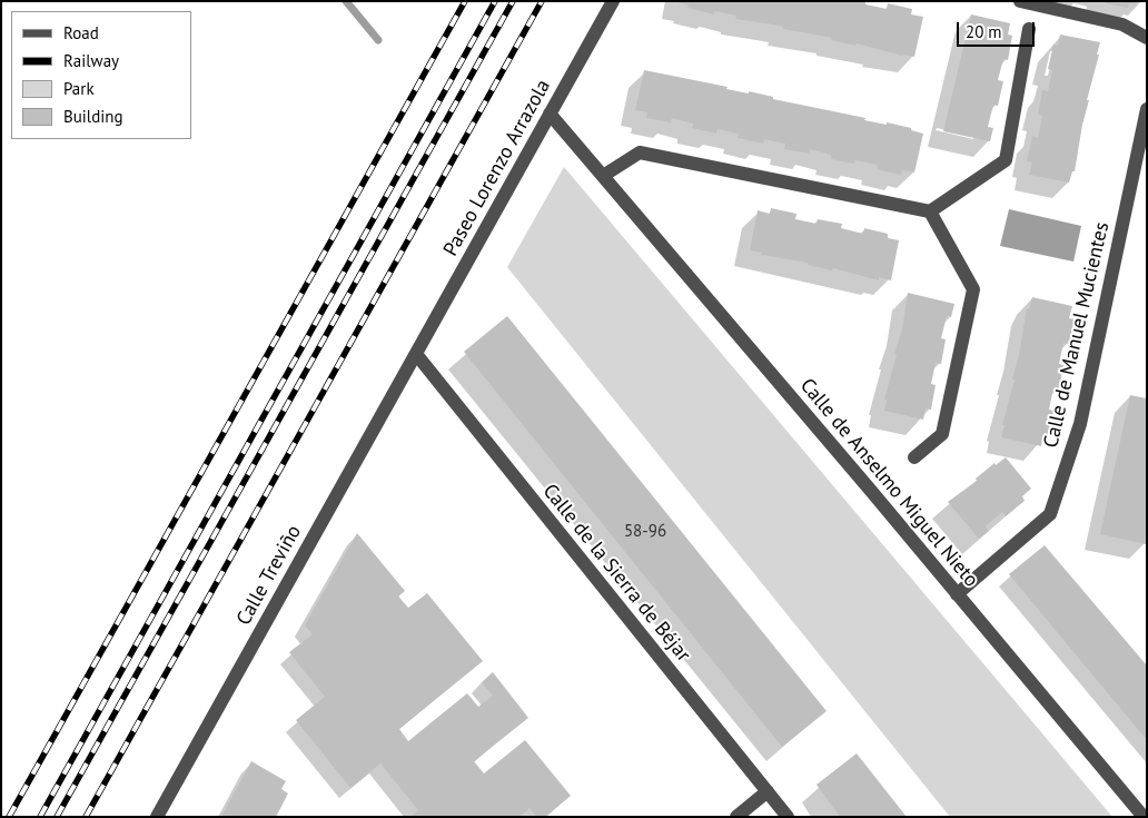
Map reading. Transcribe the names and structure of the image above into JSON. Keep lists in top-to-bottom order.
{
  "streets": {
    "street": [
      "Paseo Lorenzo Arrazola",
      "Calle de Manuel Mucientes",
      "Calle de Anselmo Miguel Nieto",
      "Calle de la Sierra de Béjar",
      "Calle Treviño"
    ]
  },
  "crossings": [
    ["Paseo Lorenzo Arrazola", "Calle de Anselmo Miguel Nieto"],
    ["Paseo Lorenzo Arrazola", "Calle de la Sierra de Béjar"],
    ["Paseo Lorenzo Arrazola", "Calle Treviño"],
    ["Calle de Manuel Mucientes", "Calle de Anselmo Miguel Nieto"],
    ["Calle de la Sierra de Béjar", "Calle Treviño"]
  ],
  "house_numbers": ["58-96"],
  "legend": [
    "Road",
    "Railway",
    "Park",
    "Building"
  ],
  "scale_bar": "20 m"
}
